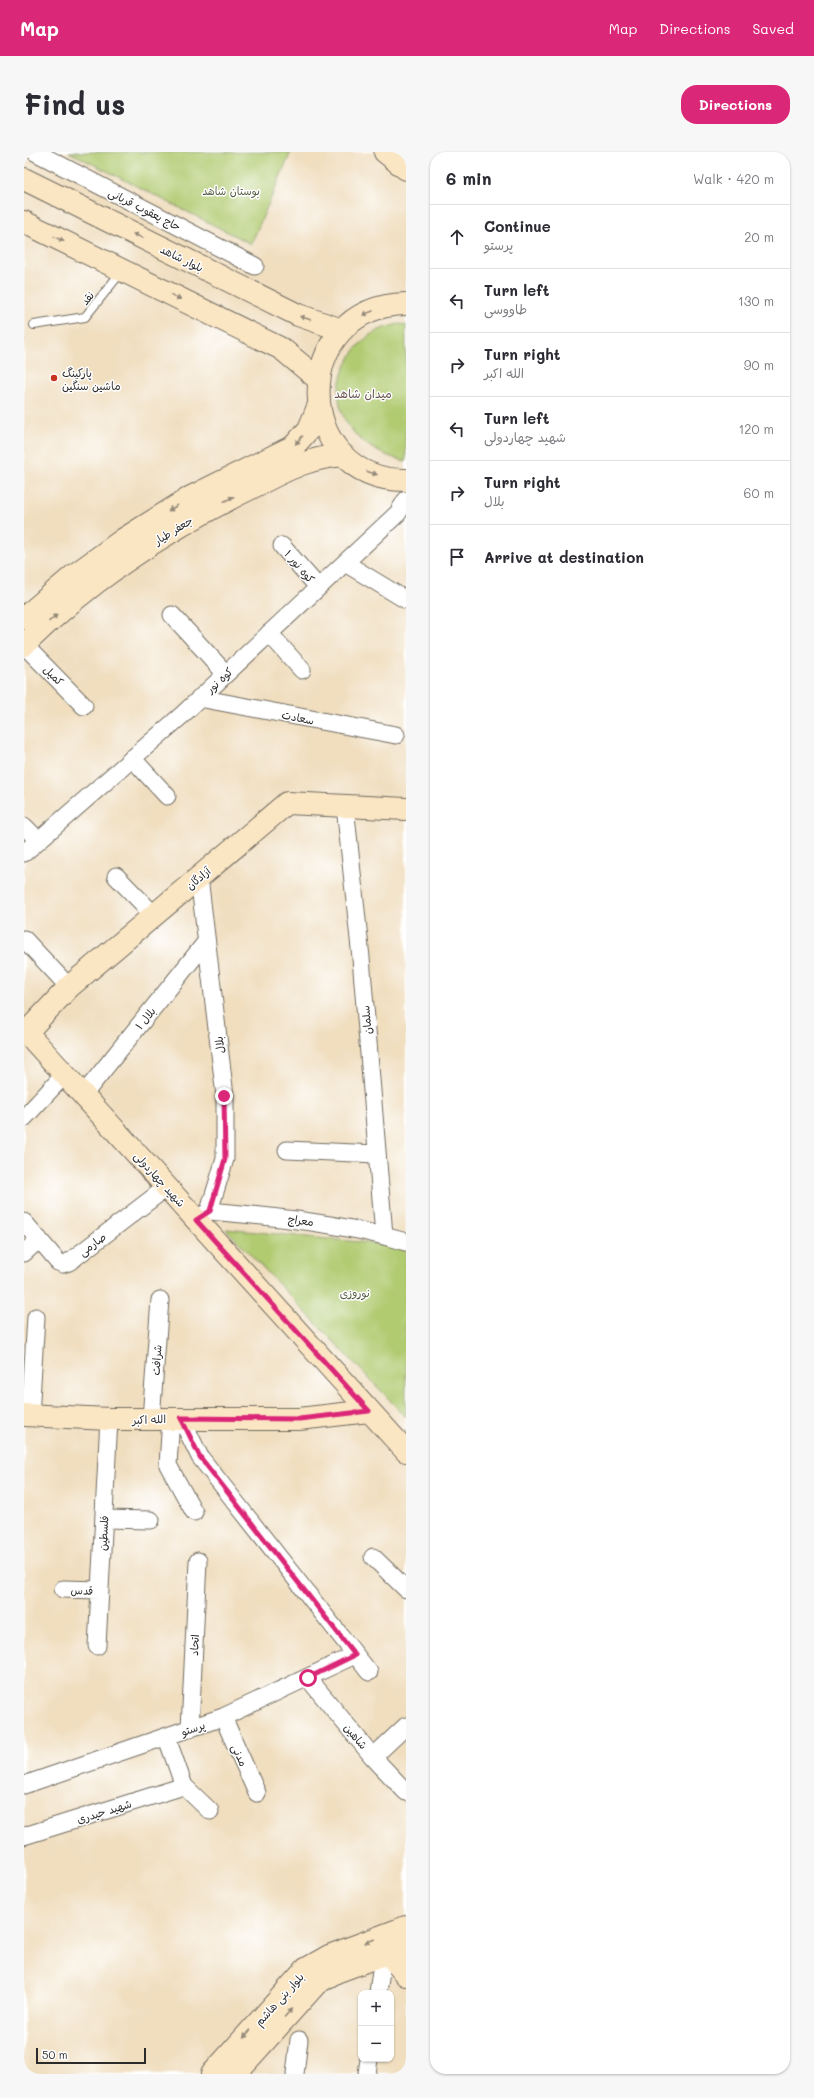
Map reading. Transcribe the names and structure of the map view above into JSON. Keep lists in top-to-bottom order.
{
  "streets": {
    "street": [
      "حاج یعقوب قربانی",
      "بلوار شاهد",
      "جعفر طیار",
      "کوه نور ۱",
      "کمیل",
      "کوه نور",
      "سعادت",
      "آزادگان",
      "بلال ۱",
      "سلمان",
      "بلال",
      "شهید چهاردولی",
      "معراج",
      "صارمی",
      "شرافت",
      "الله اکبر",
      "فلسطین",
      "قدس",
      "اتحاد",
      "پرستو",
      "شاهین",
      "مدنی",
      "شهید حیدری",
      "بلوار بنی هاشم"
    ],
    "lane": ["نقد"]
  },
  "crossings": [
    ["جعفر طیار", "کمیل"],
    ["کوه نور ۱", "کوه نور"],
    ["کوه نور", "سعادت"],
    ["آزادگان", "سلمان"],
    ["آزادگان", "بلال"],
    ["آزادگان", "شهید چهاردولی"],
    ["بلال ۱", "بلال"],
    ["بلال ۱", "شهید چهاردولی"],
    ["سلمان", "معراج"],
    ["بلال", "شهید چهاردولی"],
    ["بلال", "معراج"],
    ["شهید چهاردولی", "معراج"],
    ["شهید چهاردولی", "صارمی"],
    ["شهید چهاردولی", "الله اکبر"],
    ["شرافت", "الله اکبر"],
    ["الله اکبر", "فلسطین"],
    ["فلسطین", "قدس"],
    ["اتحاد", "پرستو"],
    ["پرستو", "شاهین"],
    ["پرستو", "مدنی"]
  ],
  "districts": ["میدان شاهد"],
  "parks": ["بوستان شاهد", "نوروزی"],
  "places": ["پارکینگ ماشین سنگین"],
  "scale_bar": "50 m",
  "page": {
    "header": "Map",
    "nav": ["Map", "Directions", "Saved"],
    "buttons": "Directions",
    "title": "Find us",
    "heading": ["6 min", "Walk · 420 m"],
    "list": [
      ["Continue", "پرستو", "20 m"],
      ["Turn left", "طاووسی", "130 m"],
      ["Turn right", "الله اکبر", "90 m"],
      ["Turn left", "شهید چهاردولی", "120 m"],
      ["Turn right", "بلال", "60 m"],
      "Arrive at destination"
    ],
    "map_buttons": ["+", "−"],
    "scale": "50 m"
  }
}
